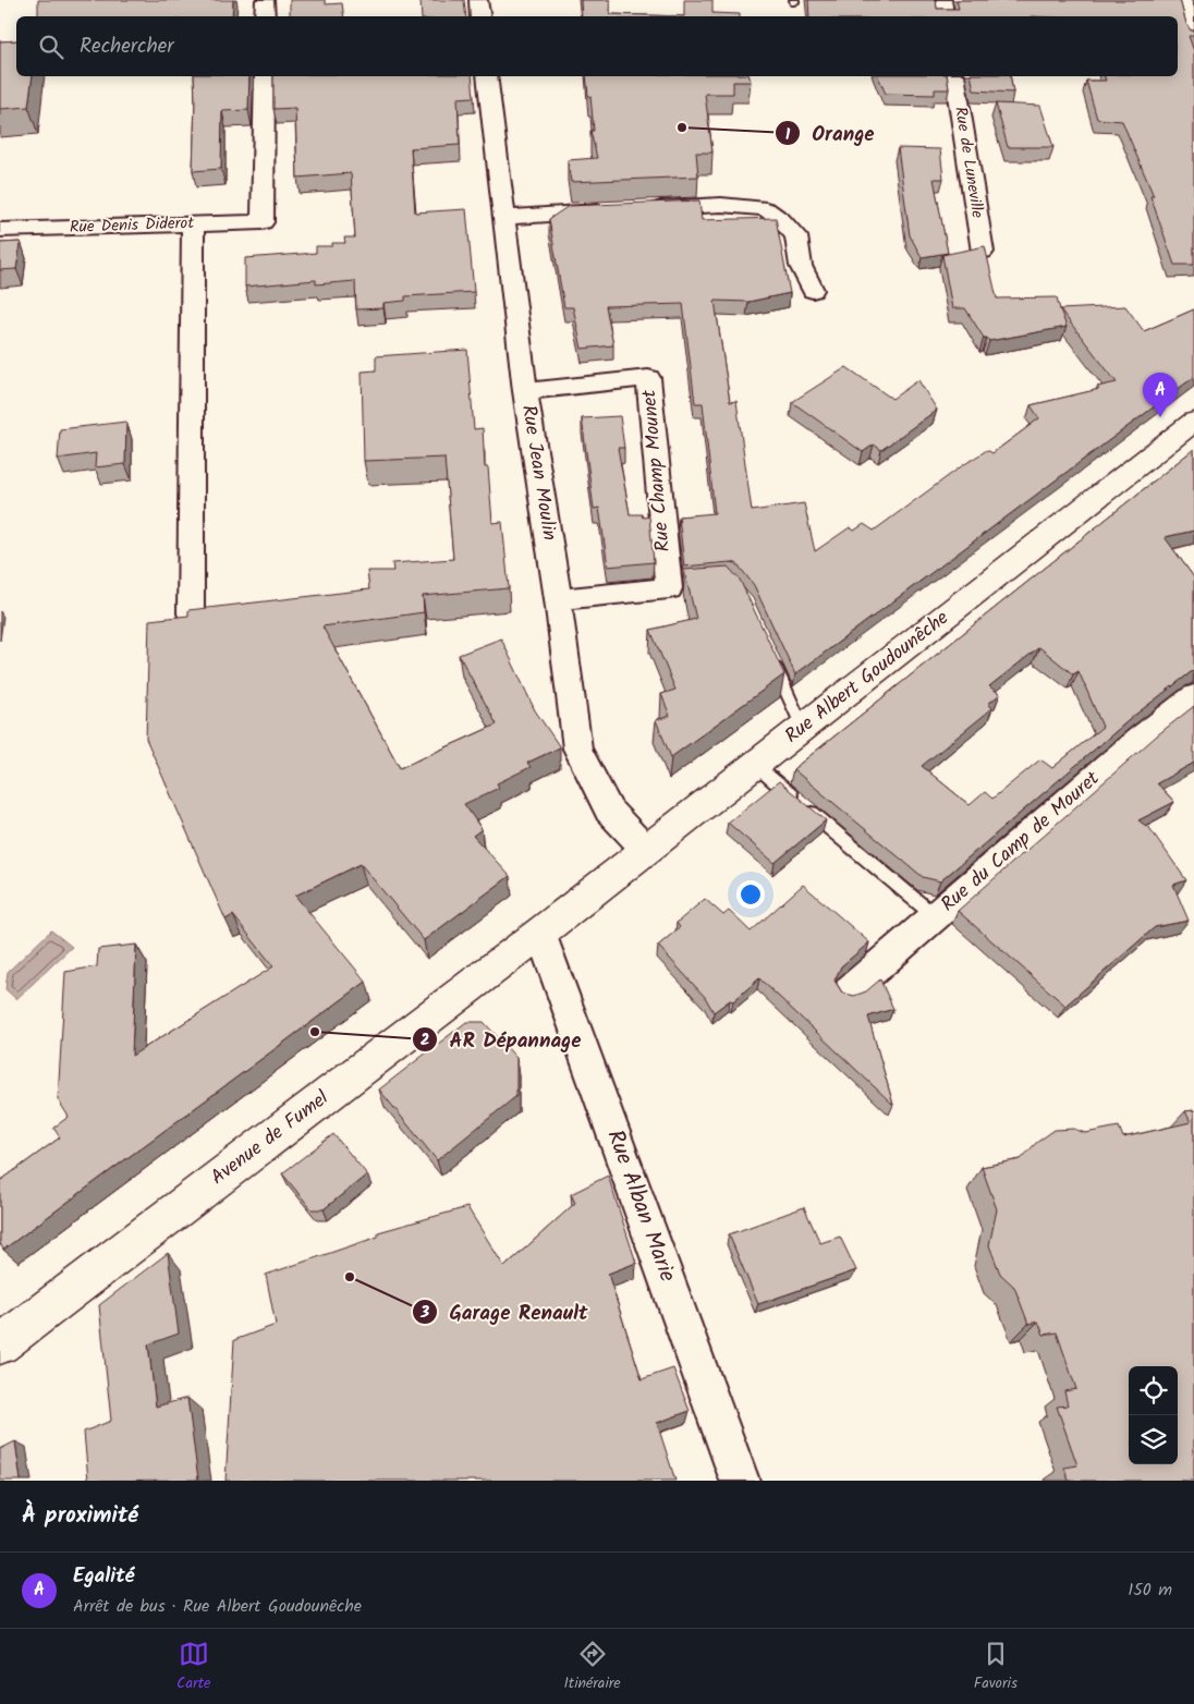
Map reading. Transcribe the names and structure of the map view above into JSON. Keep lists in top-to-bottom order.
{
  "streets": {
    "main road": ["Rue Albert Goudounêche", "Avenue de Fumel"],
    "street": [
      "Rue de Luneville",
      "Rue Denis Diderot",
      "Rue Champ Mounet",
      "Rue Jean Moulin",
      "Rue du Camp de Mouret",
      "Rue Alban Marie"
    ]
  },
  "crossings": [
    ["Rue Champ Mounet", "Rue Jean Moulin"],
    ["Rue Jean Moulin", "Rue Albert Goudounêche"],
    ["Rue Albert Goudounêche", "Avenue de Fumel"],
    ["Rue Albert Goudounêche", "Rue Alban Marie"],
    ["Avenue de Fumel", "Rue Alban Marie"]
  ],
  "places": ["Orange", "AR Dépannage", "Garage Renault"],
  "page": {
    "search": "Rechercher",
    "pins": "A",
    "heading": "À proximité",
    "list": [
      {
        "mark": "A",
        "name": "Egalité",
        "note": "Arrêt de bus · Rue Albert Goudounêche",
        "value": "150 m"
      }
    ],
    "nav": ["Carte", "Itinéraire", "Favoris"]
  }
}
